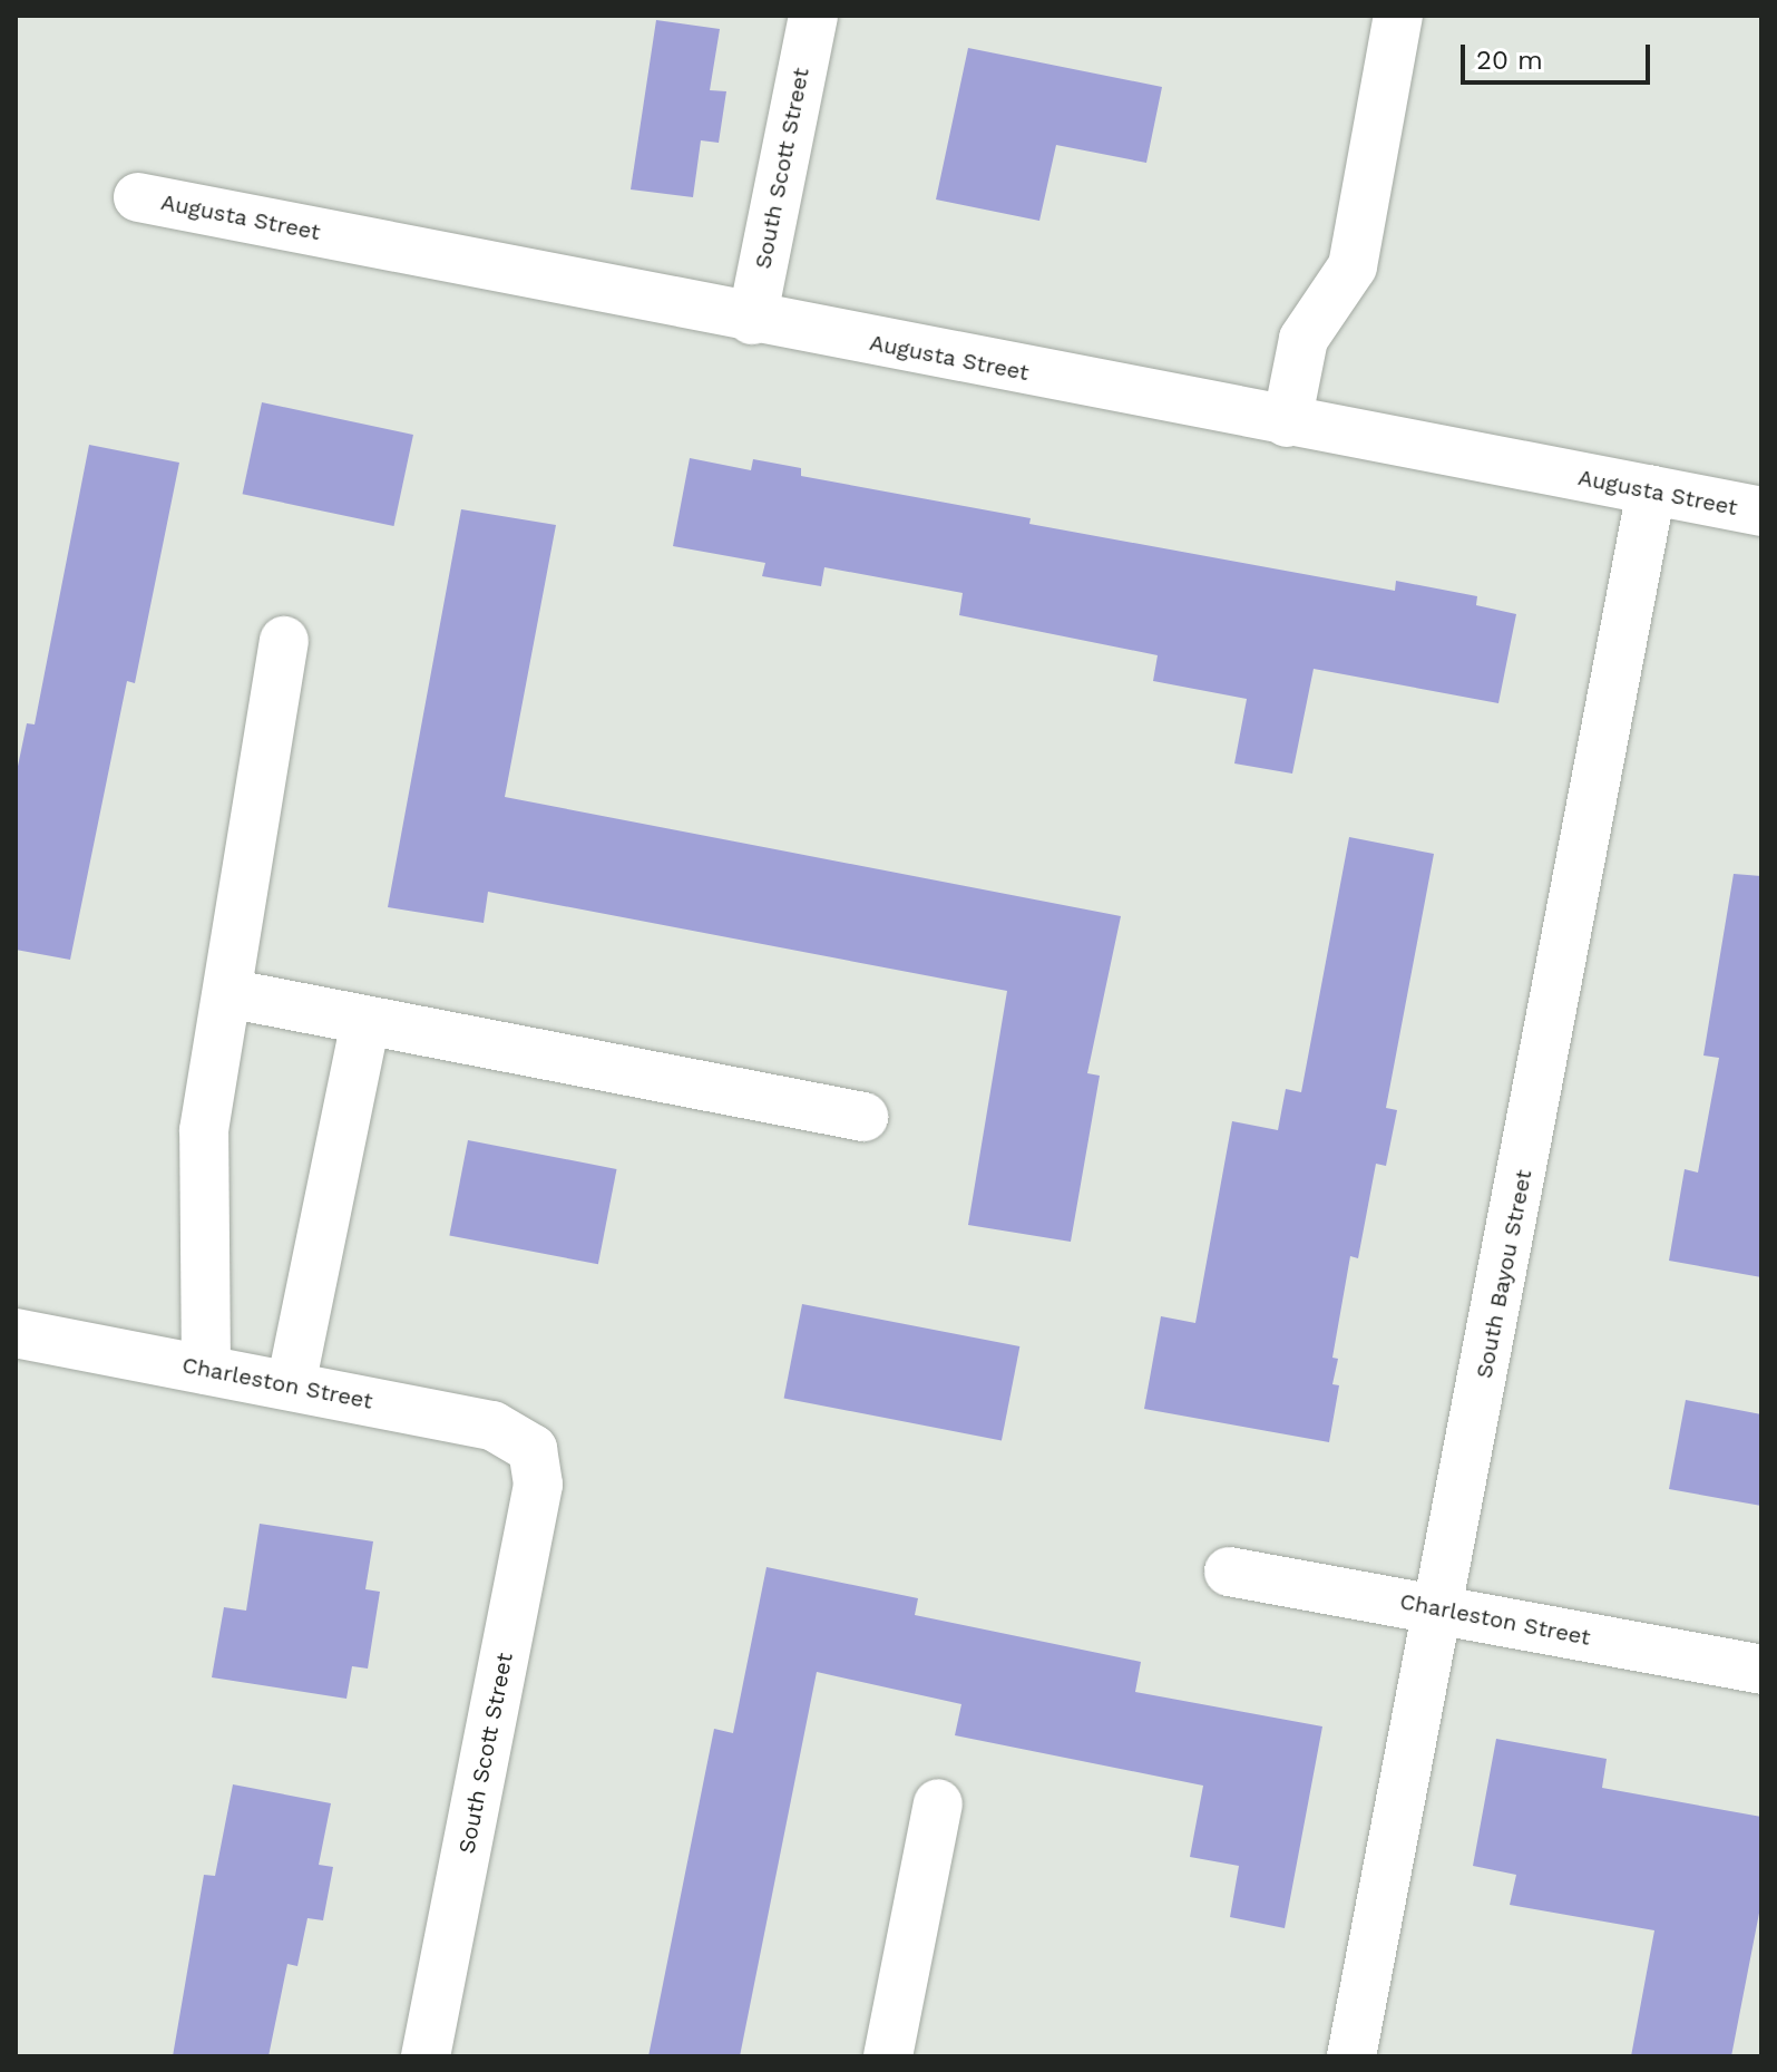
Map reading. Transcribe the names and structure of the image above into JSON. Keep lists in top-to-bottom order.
{
  "streets": {
    "street": [
      "South Scott Street",
      "Augusta Street",
      "South Bayou Street",
      "Charleston Street"
    ]
  },
  "crossings": [
    ["South Scott Street", "Augusta Street"],
    ["South Scott Street", "Charleston Street"],
    ["Augusta Street", "South Bayou Street"],
    ["South Bayou Street", "Charleston Street"]
  ],
  "scale_bar": "20 m"
}
